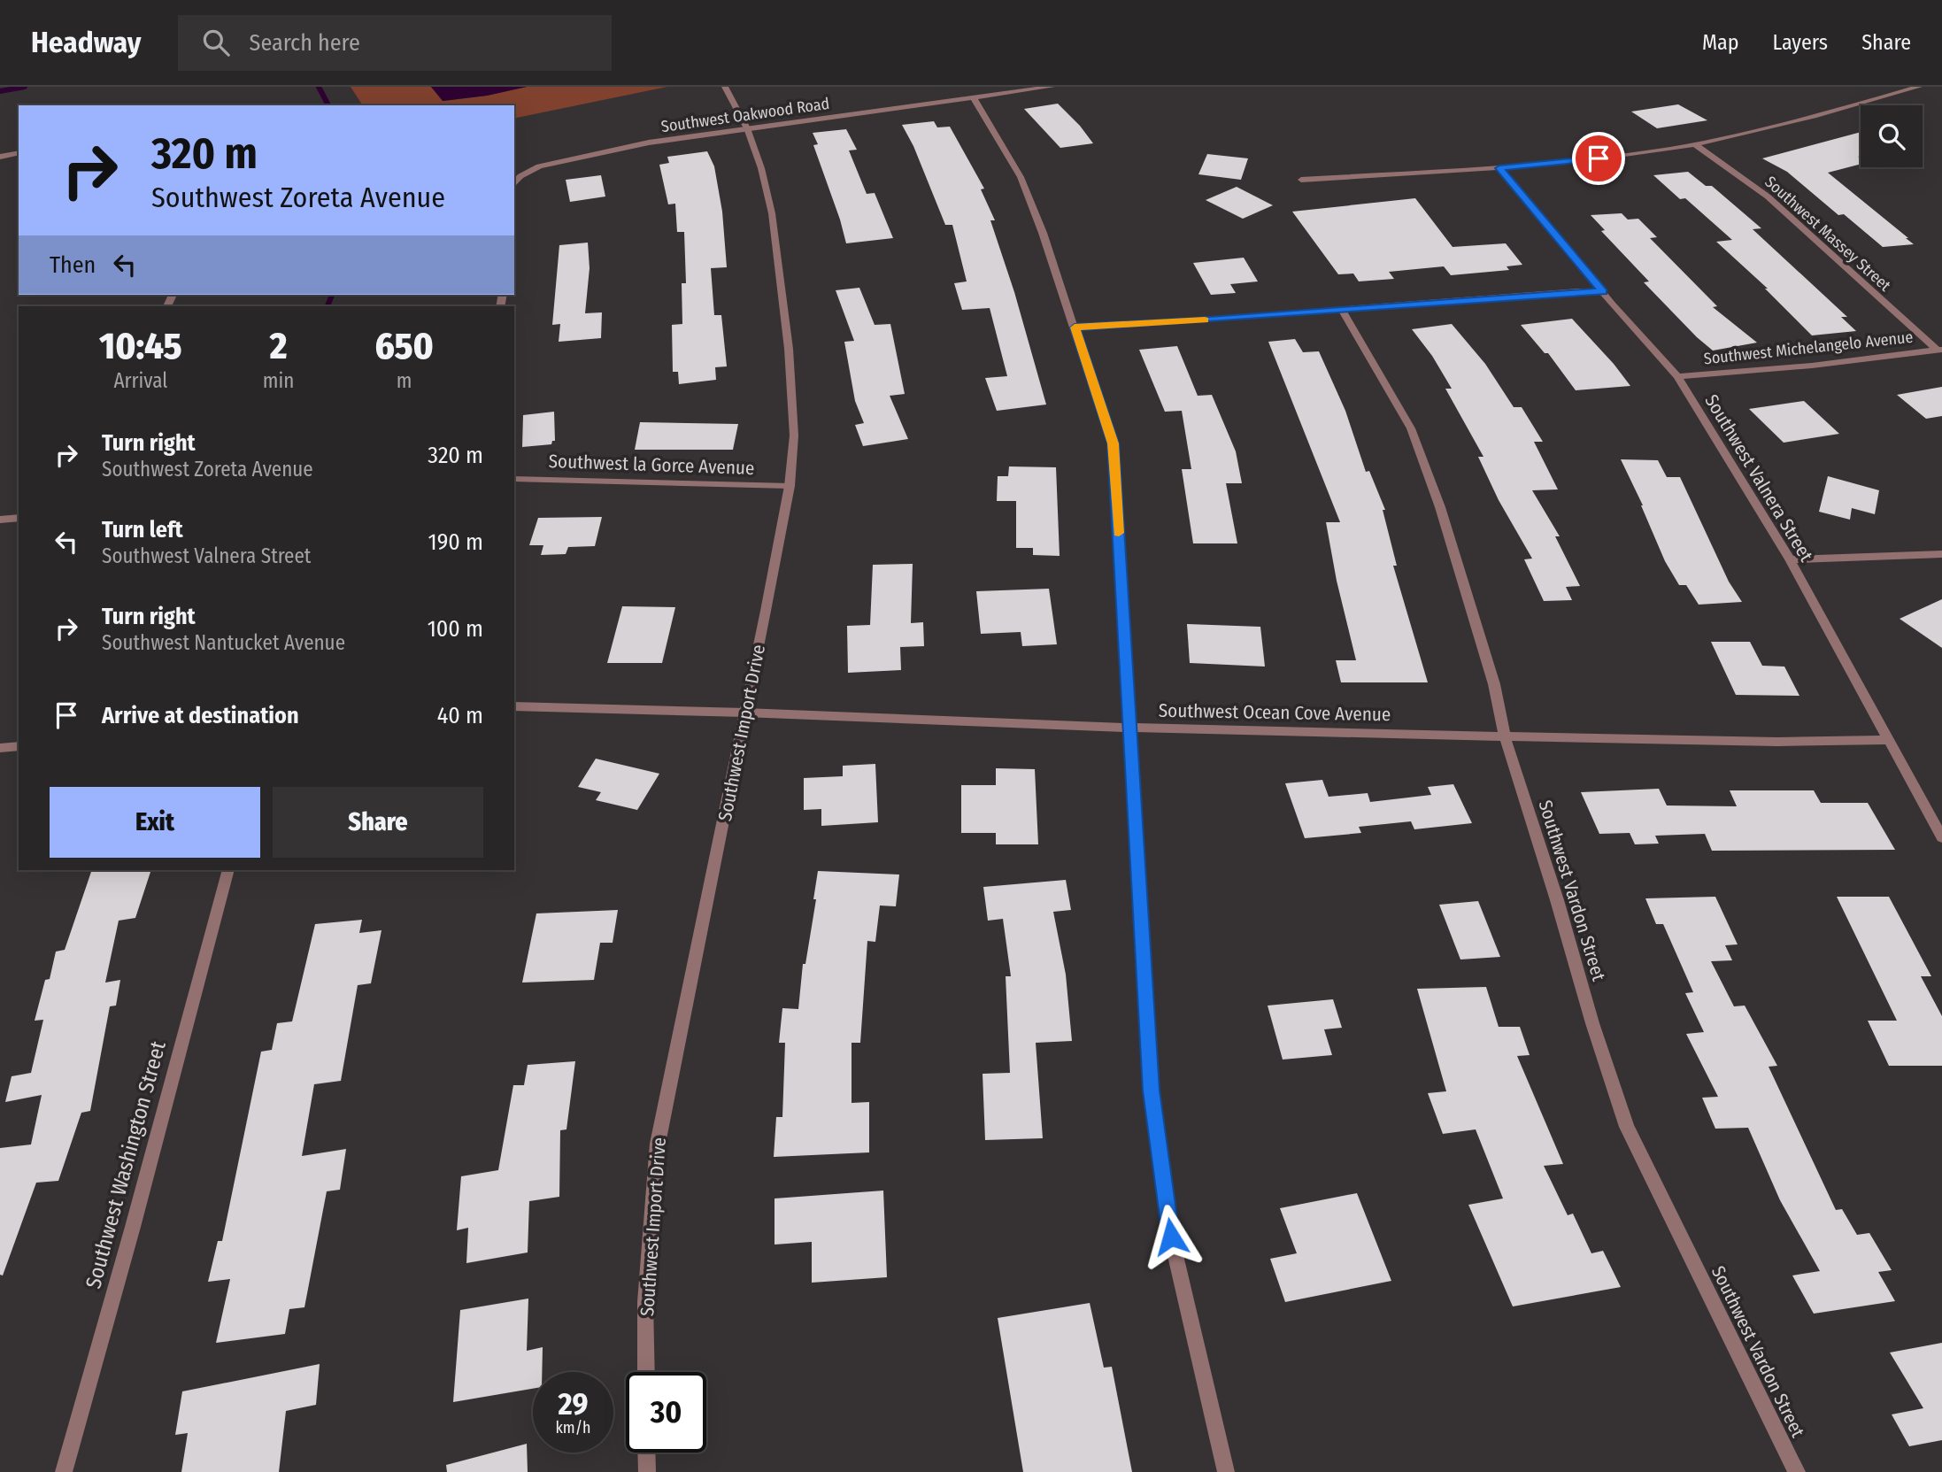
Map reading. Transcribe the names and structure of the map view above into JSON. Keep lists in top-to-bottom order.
{
  "streets": {
    "street": [
      "Southwest Oakwood Road",
      "Southwest Massey Street",
      "Southwest Michelangelo Avenue",
      "Southwest la Gorce Avenue",
      "Southwest Valnera Street",
      "Southwest Ocean Cove Avenue",
      "Southwest Import Drive",
      "Southwest Vardon Street",
      "Southwest Washington Street"
    ]
  },
  "crossings": [
    ["Southwest Oakwood Road", "Southwest Import Drive"],
    ["Southwest Massey Street", "Southwest Michelangelo Avenue"],
    ["Southwest Michelangelo Avenue", "Southwest Valnera Street"],
    ["Southwest la Gorce Avenue", "Southwest Import Drive"],
    ["Southwest Valnera Street", "Southwest Ocean Cove Avenue"],
    ["Southwest Ocean Cove Avenue", "Southwest Import Drive"],
    ["Southwest Ocean Cove Avenue", "Southwest Vardon Street"]
  ],
  "page": {
    "header": "Headway",
    "search": "Search here",
    "nav": ["Map", "Layers", "Share"],
    "turn": ["320 m", "Southwest Zoreta Avenue"],
    "then": "Then",
    "eta": [
      "10:45",
      "Arrival",
      "2",
      "min",
      "650",
      "m"
    ],
    "list": [
      {
        "name": "Turn right",
        "note": "Southwest Zoreta Avenue",
        "value": "320 m"
      },
      {
        "name": "Turn left",
        "note": "Southwest Valnera Street",
        "value": "190 m"
      },
      {
        "name": "Turn right",
        "note": "Southwest Nantucket Avenue",
        "value": "100 m"
      },
      {
        "name": "Arrive at destination",
        "value": "40 m"
      }
    ],
    "buttons": ["Exit", "Share"],
    "speed": "29 km/h",
    "limit": "30"
  }
}
